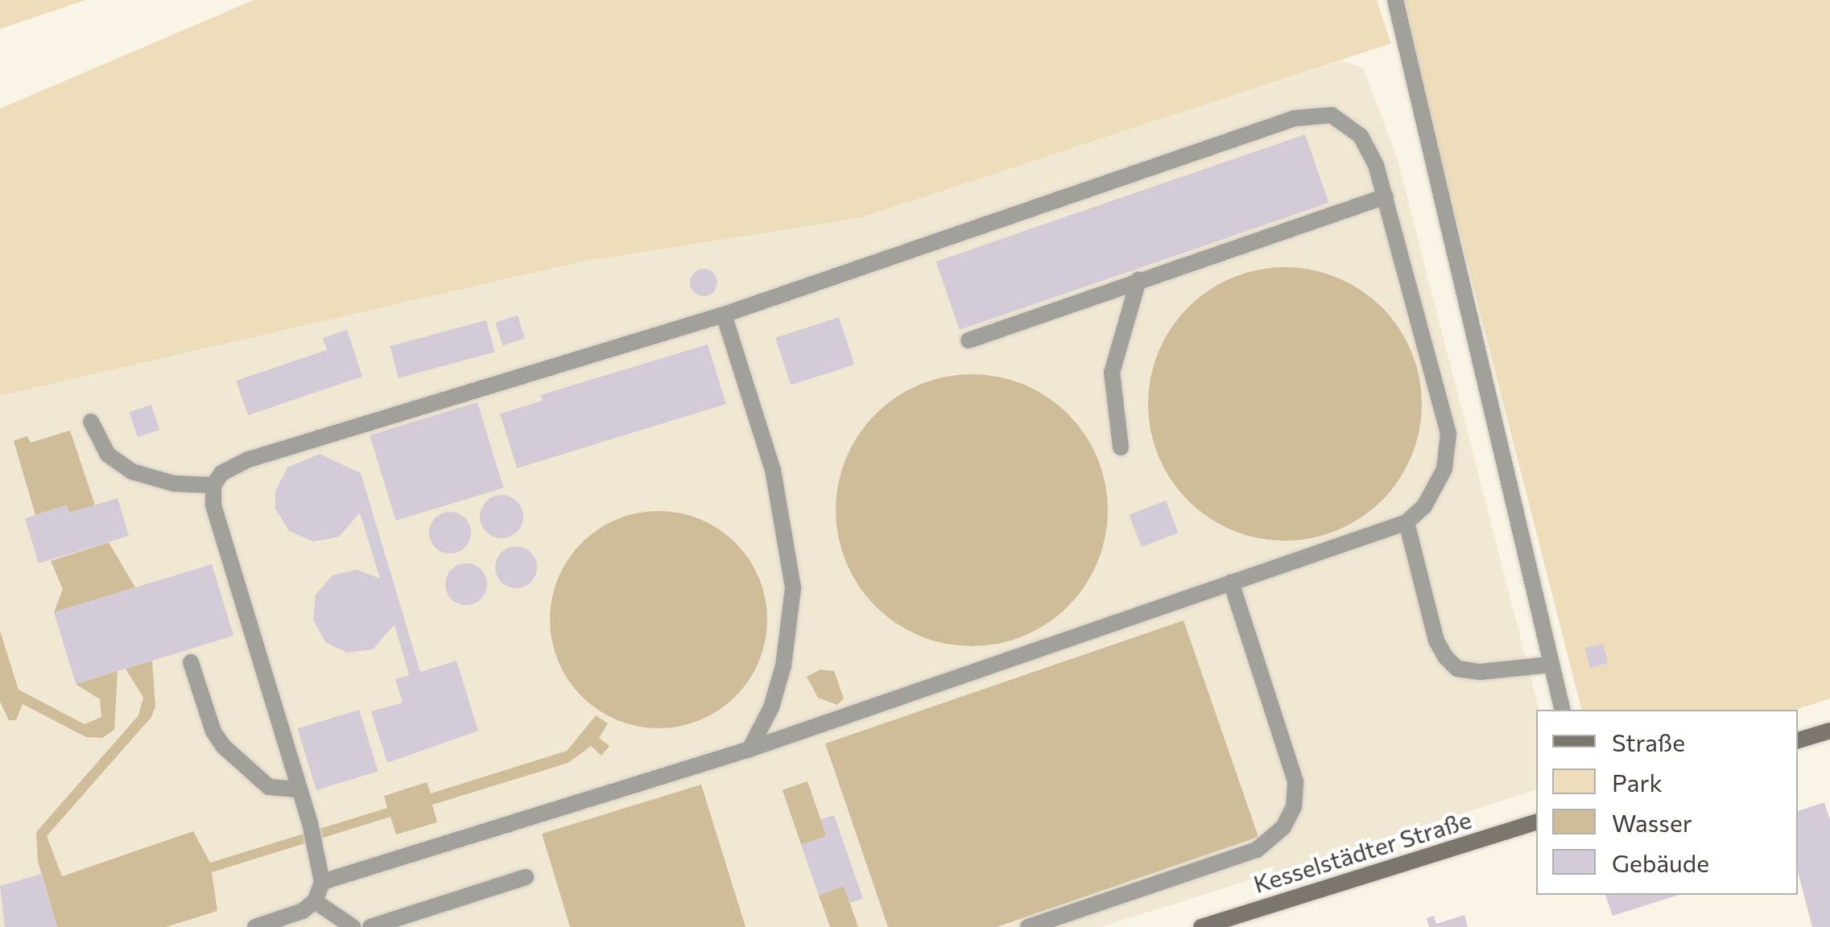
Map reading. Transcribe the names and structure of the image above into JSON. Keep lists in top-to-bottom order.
{
  "streets": {
    "main road": ["Kesselstädter Straße"]
  },
  "legend": [
    "Straße",
    "Park",
    "Wasser",
    "Gebäude"
  ]
}
